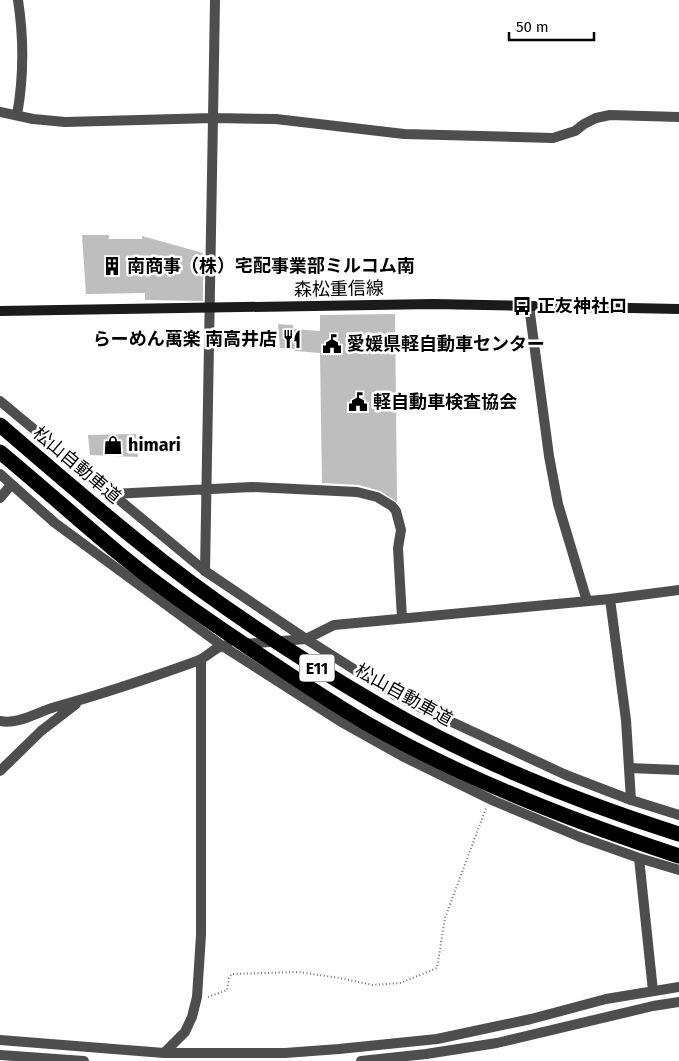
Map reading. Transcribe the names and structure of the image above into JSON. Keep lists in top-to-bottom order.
{
  "streets": {
    "highway": ["松山自動車道", "E11"],
    "main road": ["森松重信線"]
  },
  "places": {
    "building": ["南商事（株）宅配事業部ミルコム南"],
    "bus stop": ["正友神社口"],
    "restaurant": ["らーめん萬楽 南高井店"],
    "public building": ["愛媛県軽自動車センター", "軽自動車検査協会"],
    "shop": ["himari"]
  },
  "scale_bar": "50 m"
}
